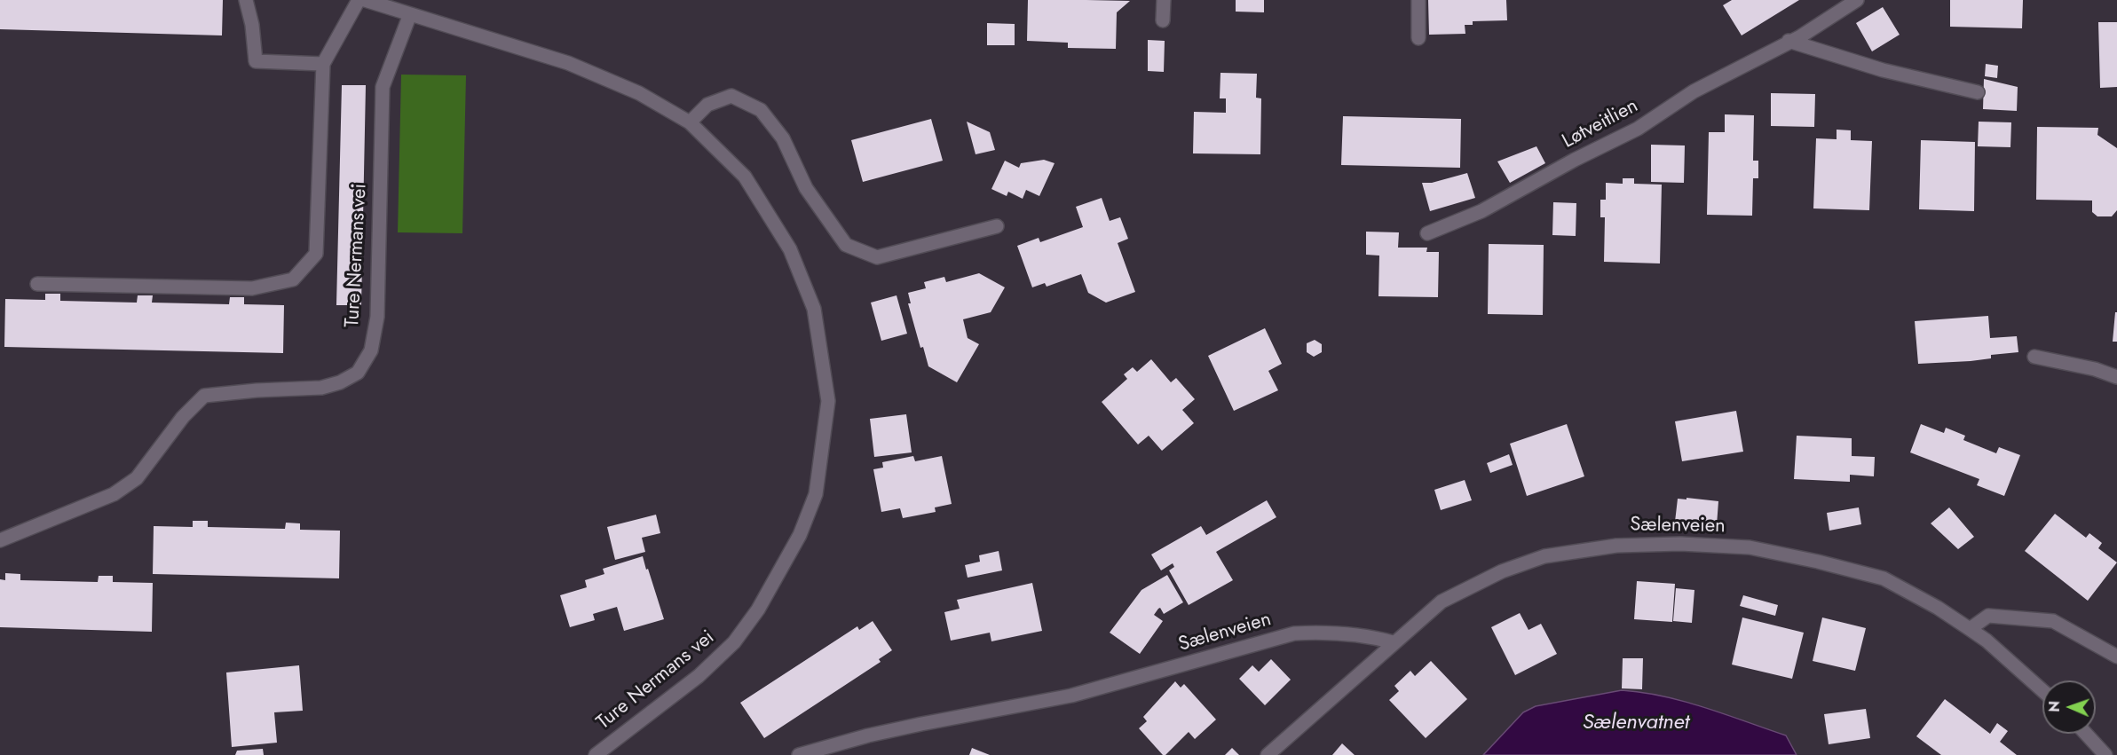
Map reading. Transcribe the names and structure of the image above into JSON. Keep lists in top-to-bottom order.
{
  "streets": {
    "street": ["Løtveitlien", "Ture Nermans vei", "Sælenveien"]
  },
  "water": ["Sælenvatnet"],
  "north": "left"
}
